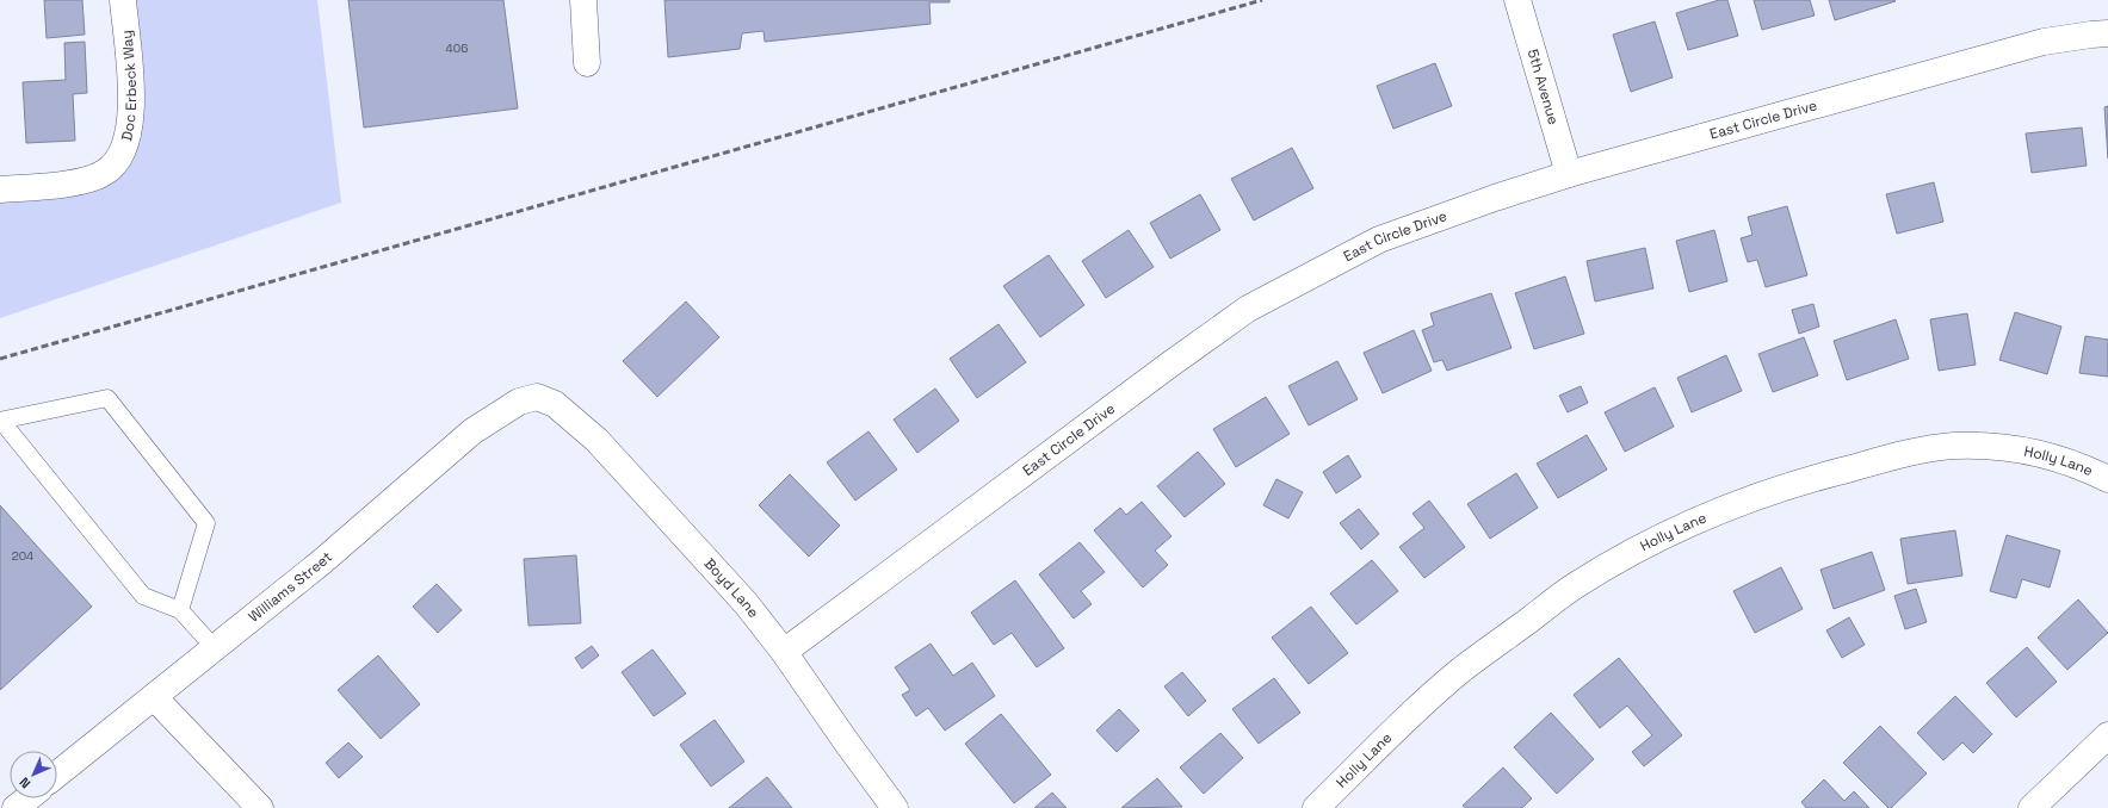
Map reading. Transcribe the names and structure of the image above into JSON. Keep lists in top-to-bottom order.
{
  "streets": {
    "street": [
      "Doc Erbeck Way",
      "5th Avenue",
      "East Circle Drive",
      "Holly Lane",
      "Williams Street",
      "Boyd Lane"
    ]
  },
  "crossings": [
    ["5th Avenue", "East Circle Drive"],
    ["East Circle Drive", "Boyd Lane"],
    ["Williams Street", "Boyd Lane"]
  ],
  "house_numbers": ["406", "204"],
  "north": "bottom left"
}
